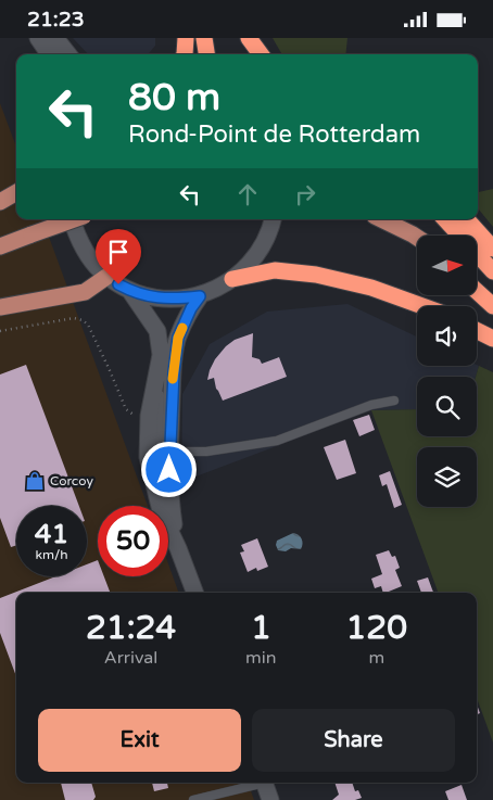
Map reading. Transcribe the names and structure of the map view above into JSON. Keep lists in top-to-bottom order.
{
  "places": {
    "shop": ["Corcoy"]
  },
  "north": "right",
  "page": {
    "status": "21:23",
    "turn": ["80 m", "Rond-Point de Rotterdam"],
    "speed": "41 km/h",
    "limit": "50",
    "eta": [
      "21:24",
      "Arrival",
      "1",
      "min",
      "120",
      "m"
    ],
    "buttons": ["Exit", "Share"]
  }
}
